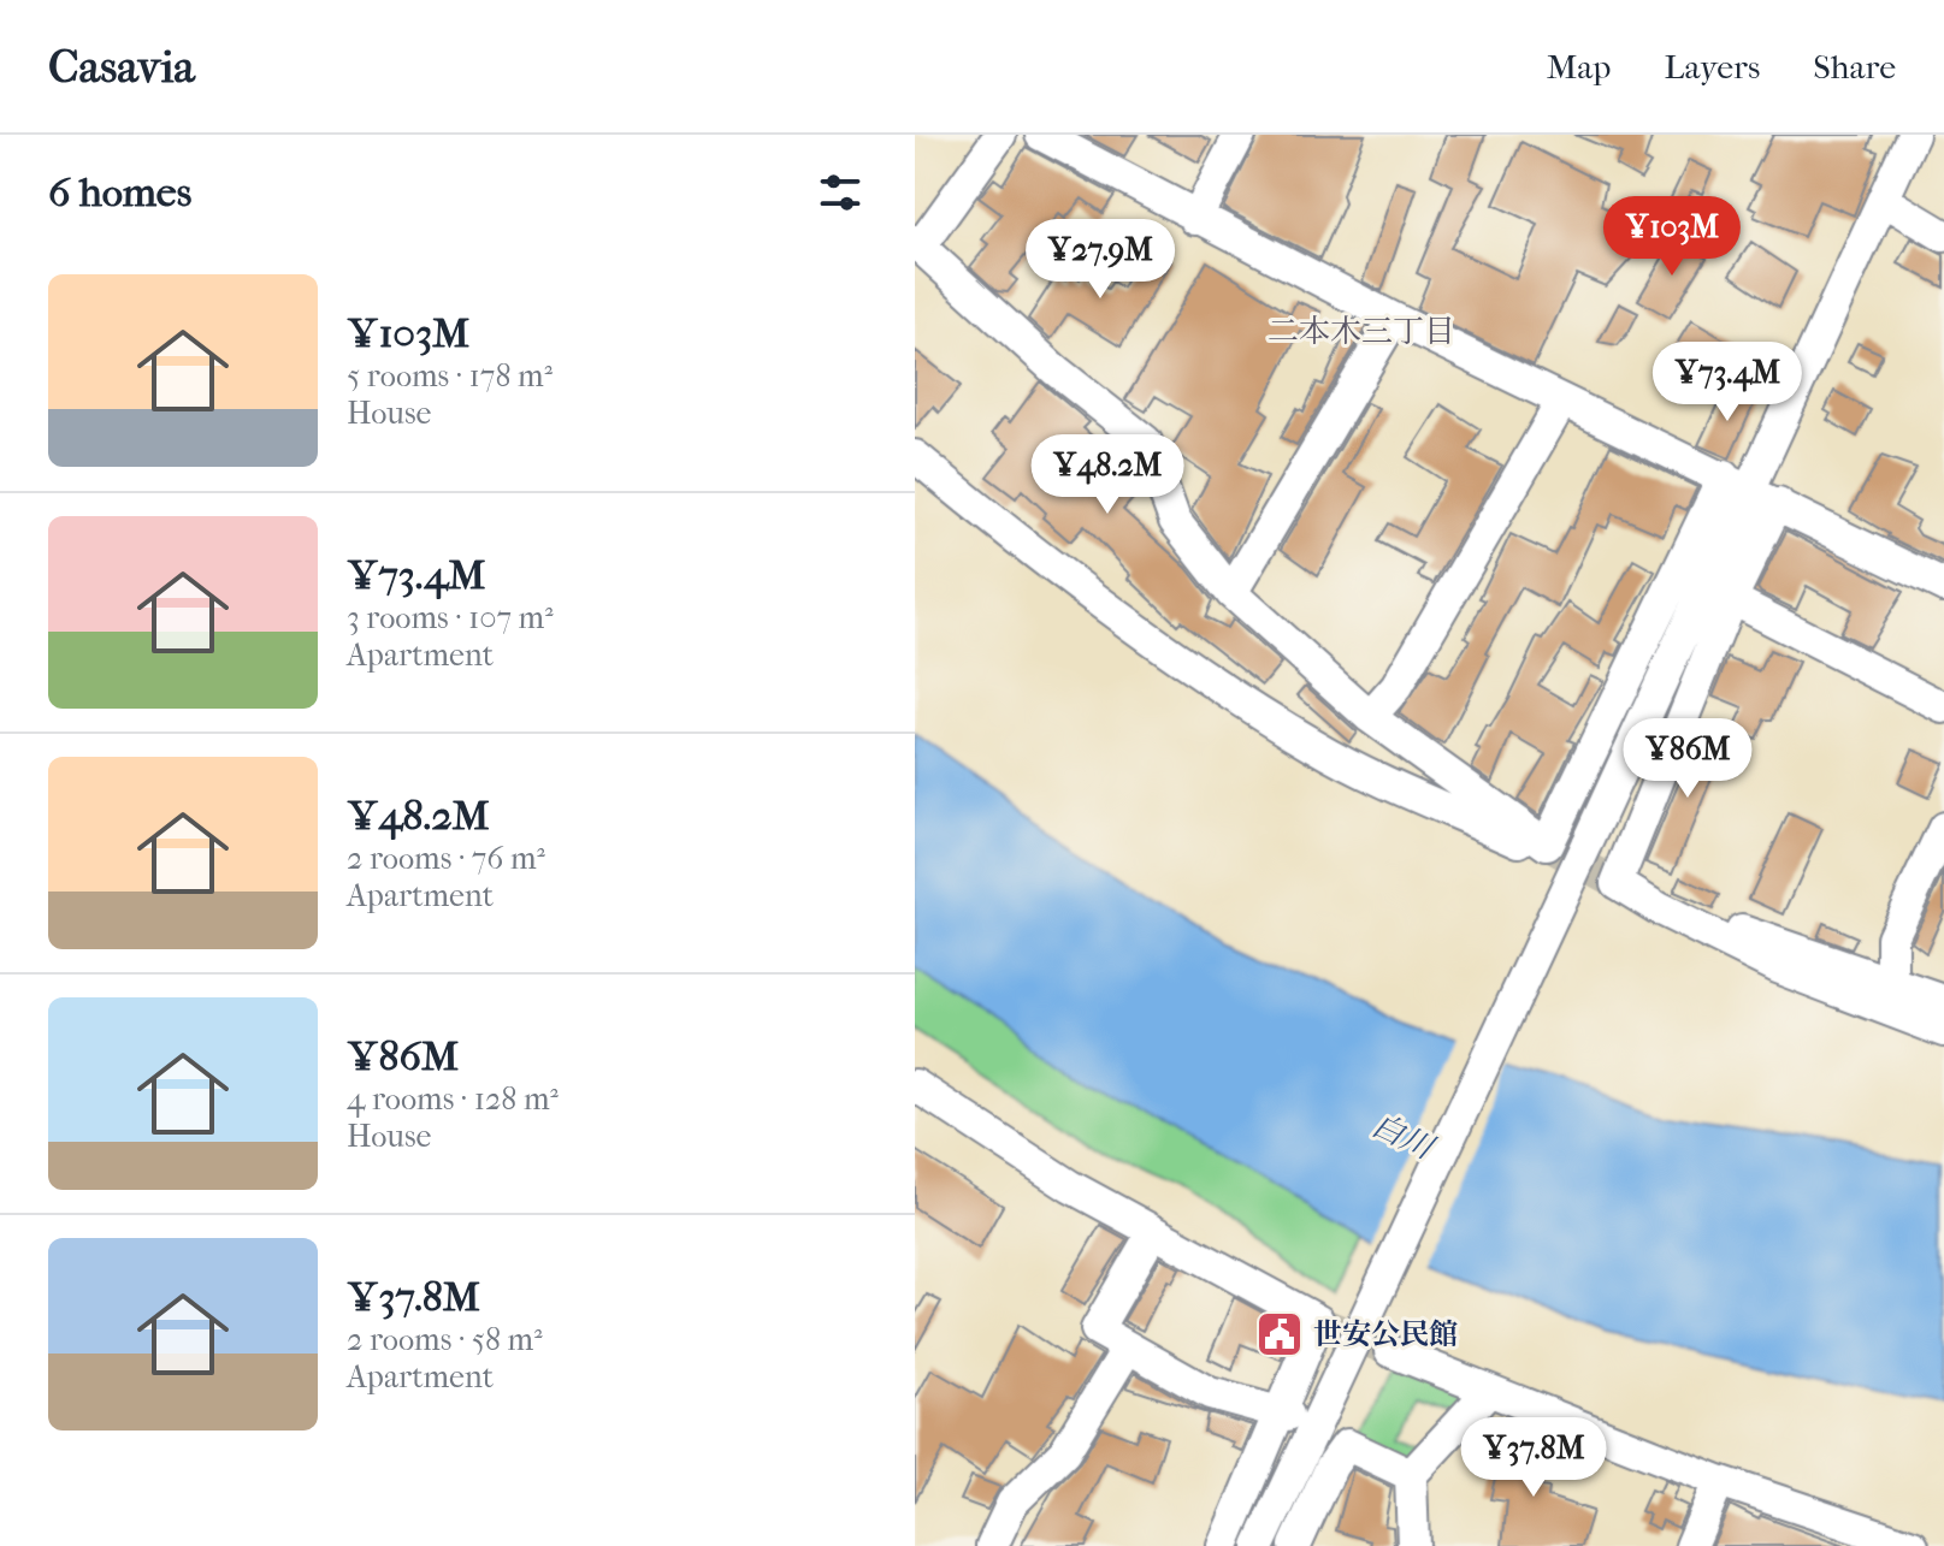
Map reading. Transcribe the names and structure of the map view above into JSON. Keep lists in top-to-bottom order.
{
  "districts": ["二本木三丁目"],
  "water": ["白川"],
  "places": {
    "public building": ["世安公民館"]
  },
  "page": {
    "header": "Casavia",
    "nav": ["Map", "Layers", "Share"],
    "heading": "6 homes",
    "price": [
      "¥103M",
      "¥27.9M",
      "¥73.4M",
      "¥48.2M",
      "¥86M",
      "¥37.8M"
    ],
    "list": [
      {
        "name": "¥103M",
        "note": "5 rooms · 178 m² · House"
      },
      {
        "name": "¥73.4M",
        "note": "3 rooms · 107 m² · Apartment"
      },
      {
        "name": "¥48.2M",
        "note": "2 rooms · 76 m² · Apartment"
      },
      {
        "name": "¥86M",
        "note": "4 rooms · 128 m² · House"
      },
      {
        "name": "¥37.8M",
        "note": "2 rooms · 58 m² · Apartment"
      }
    ]
  }
}
